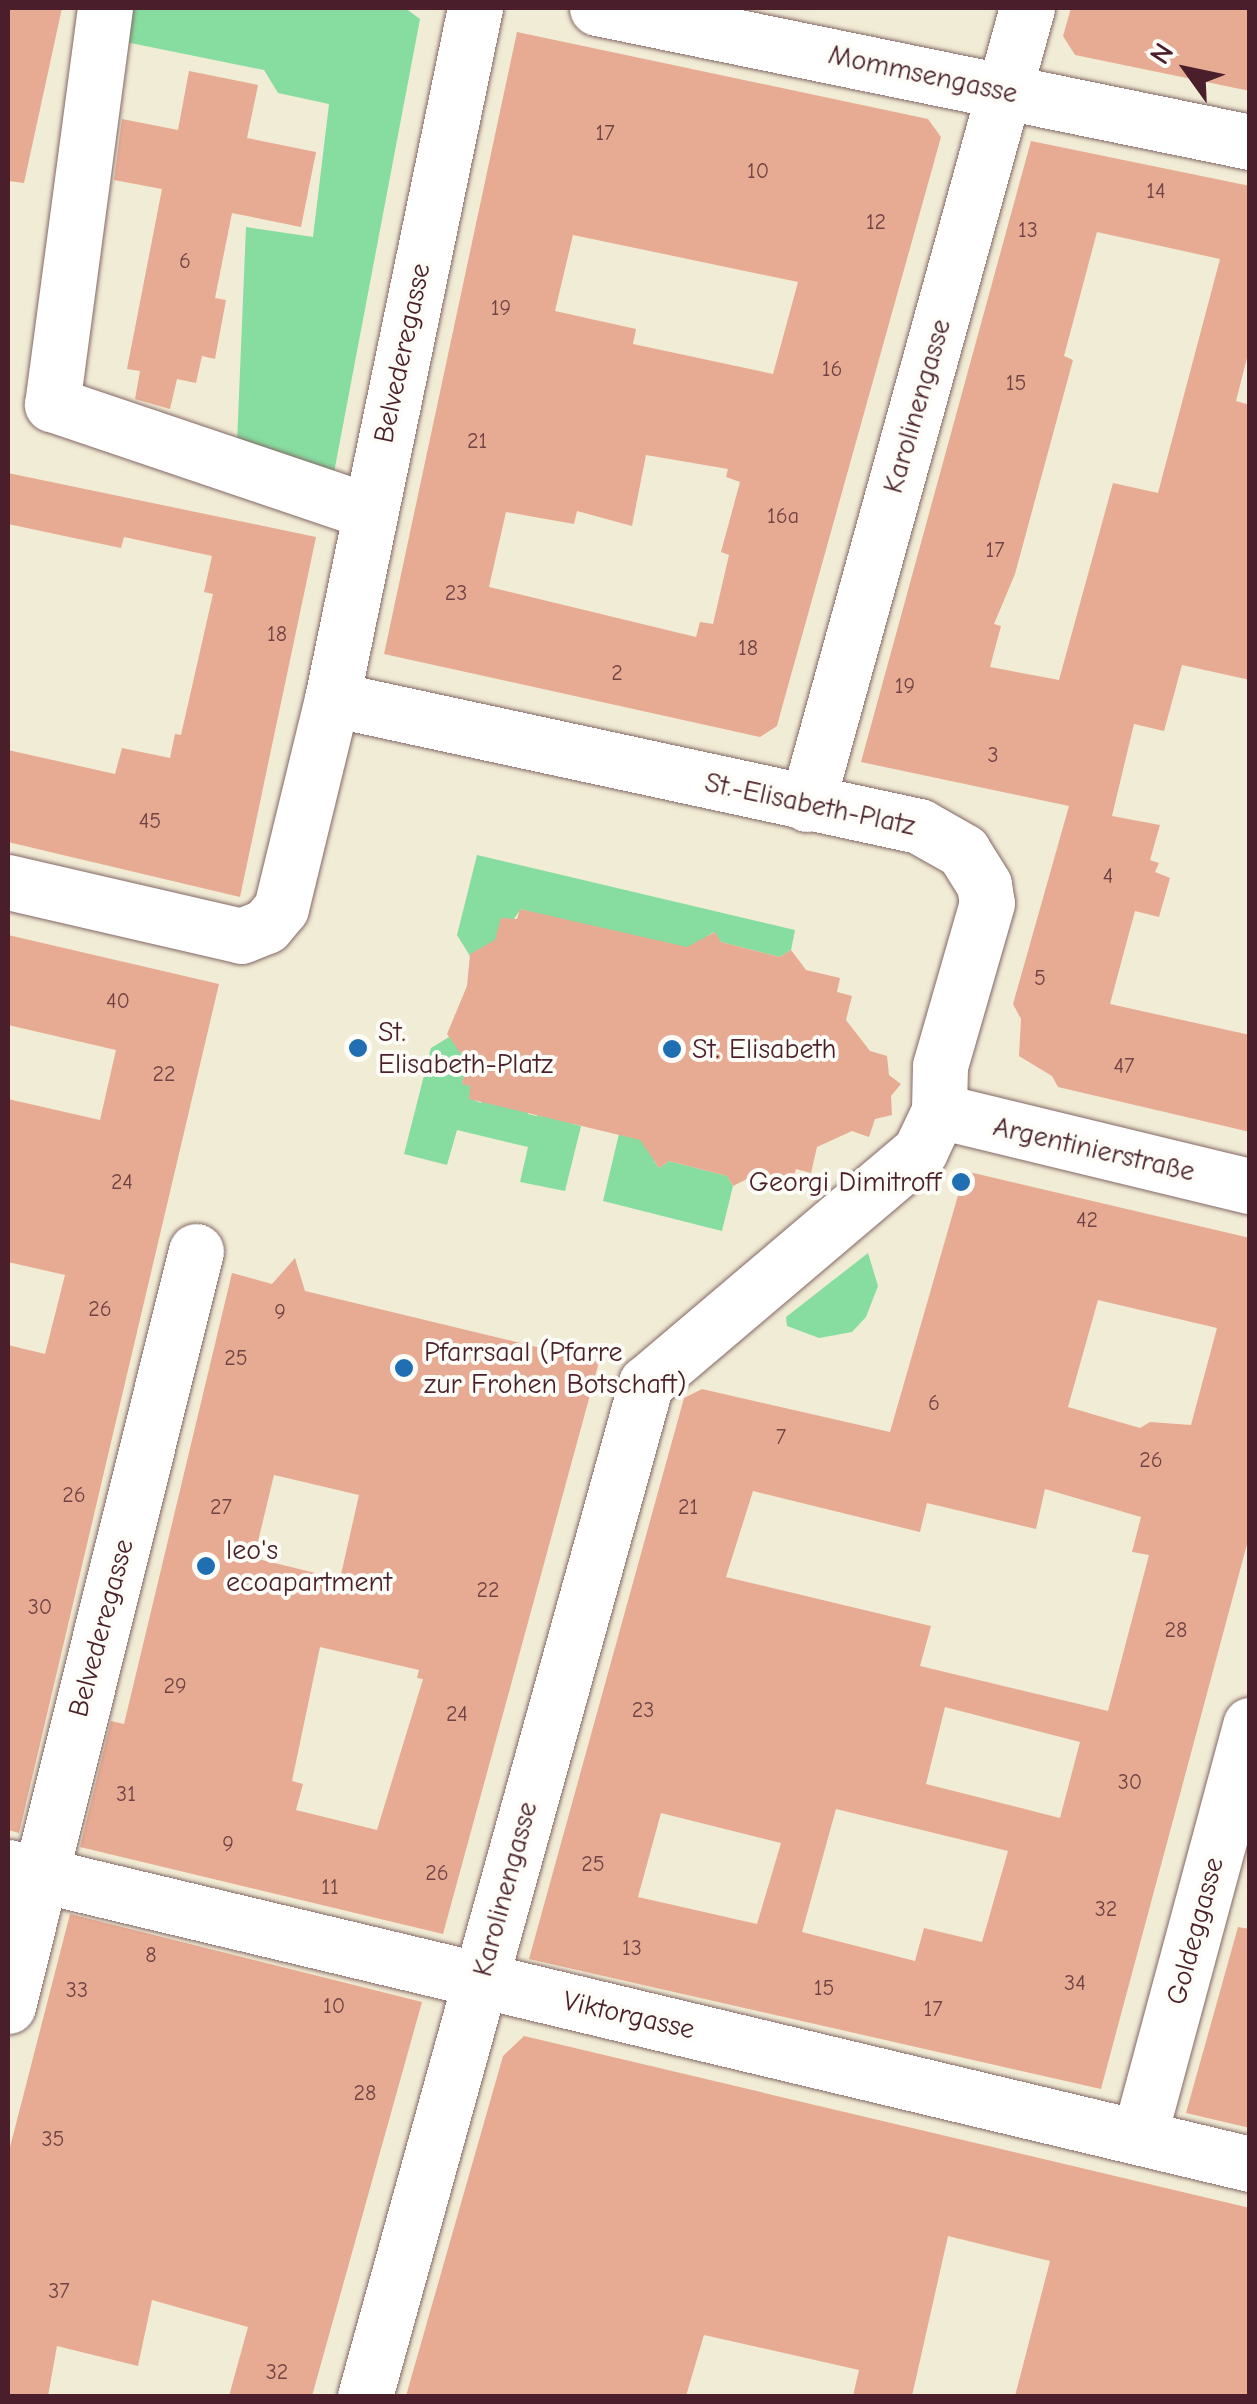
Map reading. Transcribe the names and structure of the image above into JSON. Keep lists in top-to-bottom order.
{
  "streets": {
    "street": [
      "Mommsengasse",
      "Belvederegasse",
      "Karolinengasse",
      "St.-Elisabeth-Platz",
      "Argentinierstraße",
      "Goldeggasse",
      "Viktorgasse"
    ]
  },
  "crossings": [
    ["Mommsengasse", "Karolinengasse"],
    ["Belvederegasse", "St.-Elisabeth-Platz"],
    ["Belvederegasse", "Viktorgasse"],
    ["Karolinengasse", "St.-Elisabeth-Platz"],
    ["Karolinengasse", "Viktorgasse"],
    ["St.-Elisabeth-Platz", "Argentinierstraße"],
    ["Goldeggasse", "Viktorgasse"]
  ],
  "places": [
    "St. Elisabeth-Platz",
    "St. Elisabeth",
    "Georgi Dimitroff",
    "Pfarrsaal (Pfarre zur Frohen Botschaft)",
    "leo's ecoapartment"
  ],
  "house_numbers": [
    "17",
    "10",
    "14",
    "12",
    "13",
    "6",
    "19",
    "16",
    "15",
    "21",
    "16a",
    "17",
    "23",
    "18",
    "18",
    "2",
    "19",
    "3",
    "45",
    "4",
    "5",
    "40",
    "47",
    "22",
    "24",
    "42",
    "26",
    "9",
    "25",
    "6",
    "7",
    "26",
    "26",
    "27",
    "21",
    "22",
    "30",
    "28",
    "29",
    "23",
    "24",
    "30",
    "31",
    "9",
    "25",
    "26",
    "11",
    "32",
    "13",
    "8",
    "34",
    "15",
    "33",
    "10",
    "17",
    "28",
    "35",
    "37",
    "32"
  ],
  "north": "top left"
}
